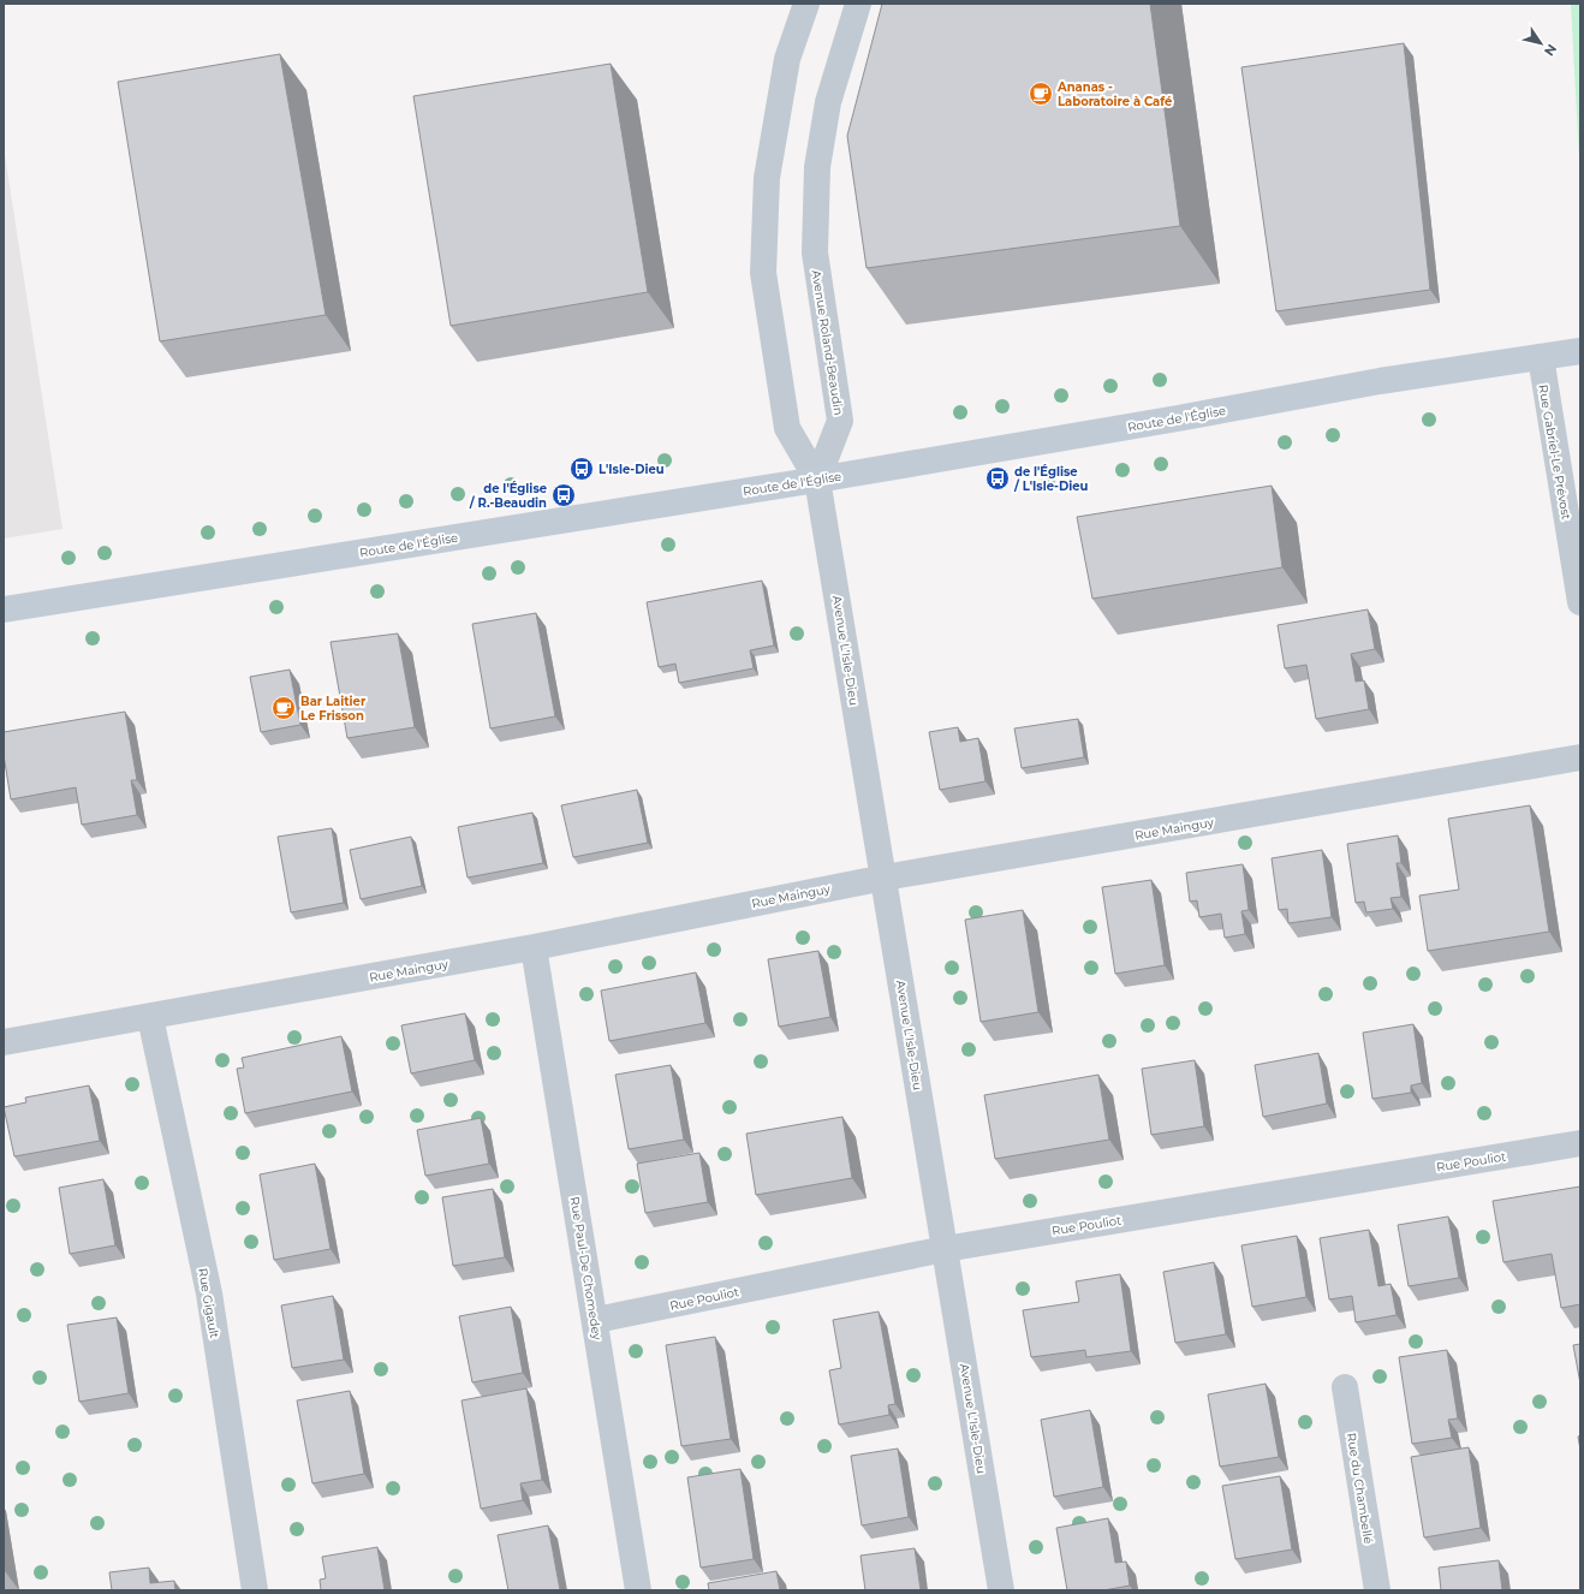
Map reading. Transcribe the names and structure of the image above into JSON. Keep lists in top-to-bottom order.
{
  "streets": {
    "main road": ["Route de l'Église"],
    "street": [
      "Avenue Roland-Beaudin",
      "Rue Gabriel-Le Prévost",
      "Avenue L'Isle-Dieu",
      "Rue Mainguy",
      "Rue Pouliot",
      "Rue Paul-De Chomedey",
      "Rue Gigault",
      "Rue du Chambellé"
    ]
  },
  "crossings": [
    ["Avenue Roland-Beaudin", "Route de l'Église"],
    ["Avenue Roland-Beaudin", "Avenue L'Isle-Dieu"],
    ["Route de l'Église", "Rue Gabriel-Le Prévost"],
    ["Route de l'Église", "Avenue L'Isle-Dieu"],
    ["Avenue L'Isle-Dieu", "Rue Mainguy"],
    ["Avenue L'Isle-Dieu", "Rue Pouliot"],
    ["Rue Mainguy", "Rue Paul-De Chomedey"],
    ["Rue Mainguy", "Rue Gigault"],
    ["Rue Pouliot", "Rue Paul-De Chomedey"]
  ],
  "places": {
    "cafe": ["Ananas - Laboratoire à Café", "Bar Laitier Le Frisson"],
    "bus stop": ["L'Isle-Dieu", "de l'Église / L'Isle-Dieu", "de l'Église / R.-Beaudin"]
  },
  "north": "bottom right"
}
